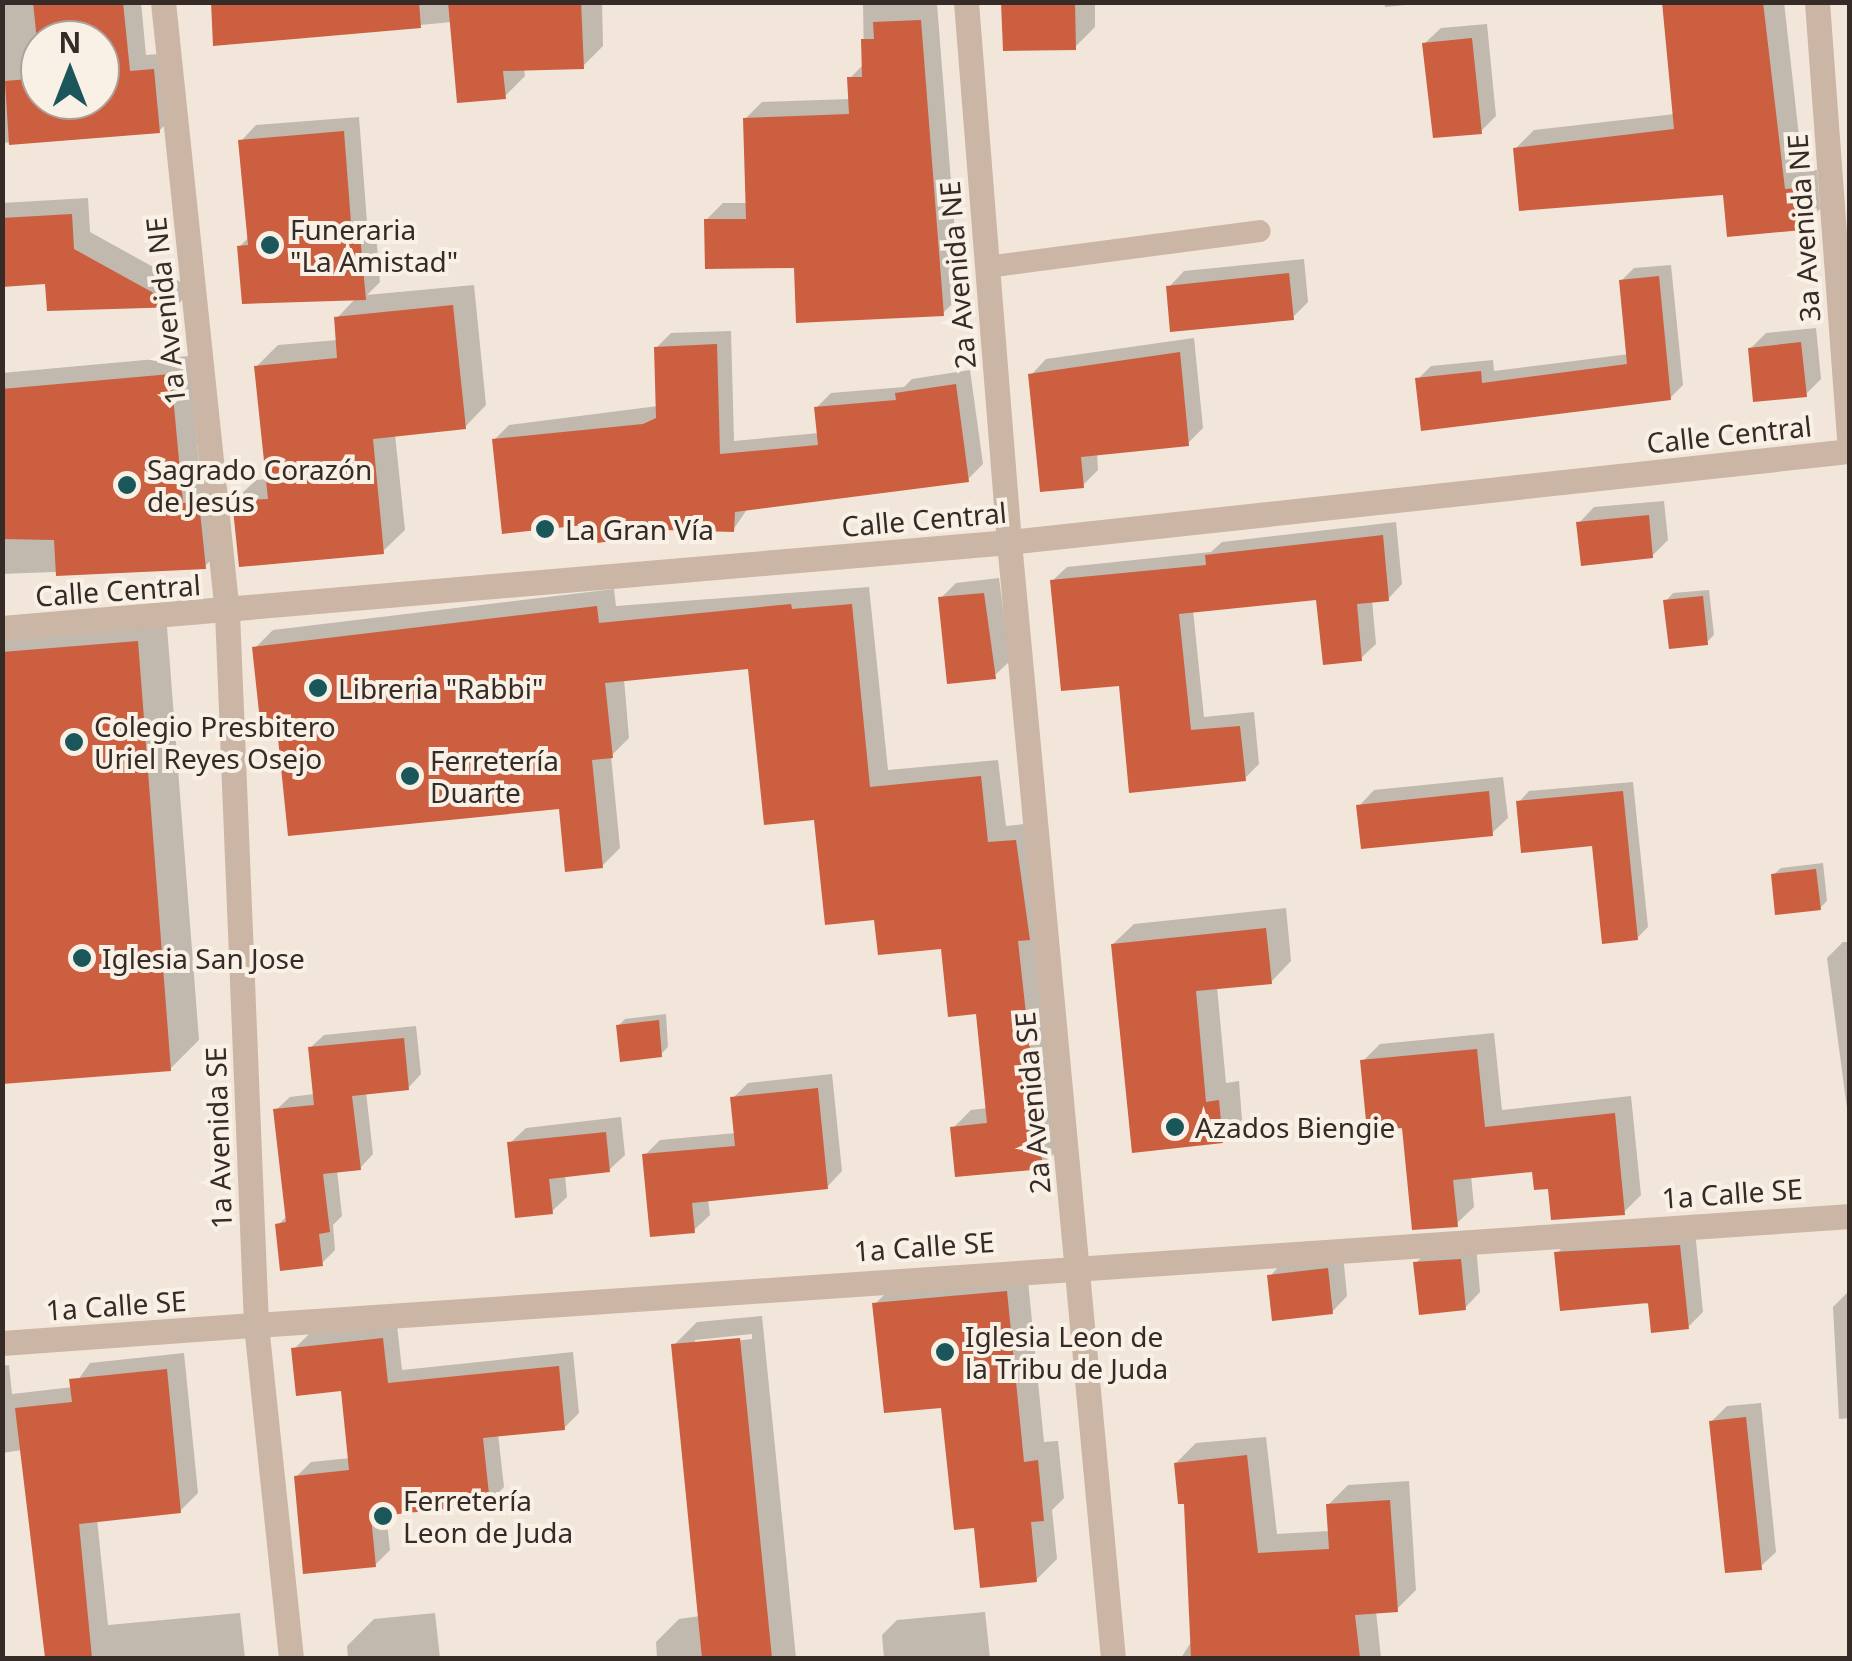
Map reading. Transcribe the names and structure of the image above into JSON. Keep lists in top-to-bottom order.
{
  "streets": {
    "street": [
      "3a Avenida NE",
      "2a Avenida NE",
      "1a Avenida NE",
      "Calle Central",
      "2a Avenida SE",
      "1a Avenida SE",
      "1a Calle SE"
    ]
  },
  "crossings": [
    ["3a Avenida NE", "Calle Central"],
    ["2a Avenida NE", "Calle Central"],
    ["2a Avenida NE", "2a Avenida SE"],
    ["1a Avenida NE", "Calle Central"],
    ["1a Avenida NE", "1a Avenida SE"],
    ["Calle Central", "2a Avenida SE"],
    ["Calle Central", "1a Avenida SE"],
    ["2a Avenida SE", "1a Calle SE"],
    ["1a Avenida SE", "1a Calle SE"]
  ],
  "places": [
    "Funeraria \"La Amistad\"",
    "Sagrado Corazón de Jesús",
    "La Gran Vía",
    "Libreria \"Rabbi\"",
    "Colegio Presbitero Uriel Reyes Osejo",
    "Ferretería Duarte",
    "Iglesia San Jose",
    "Azados Biengie",
    "Iglesia Leon de la Tribu de Juda",
    "Ferretería Leon de Juda"
  ],
  "north": "top"
}
